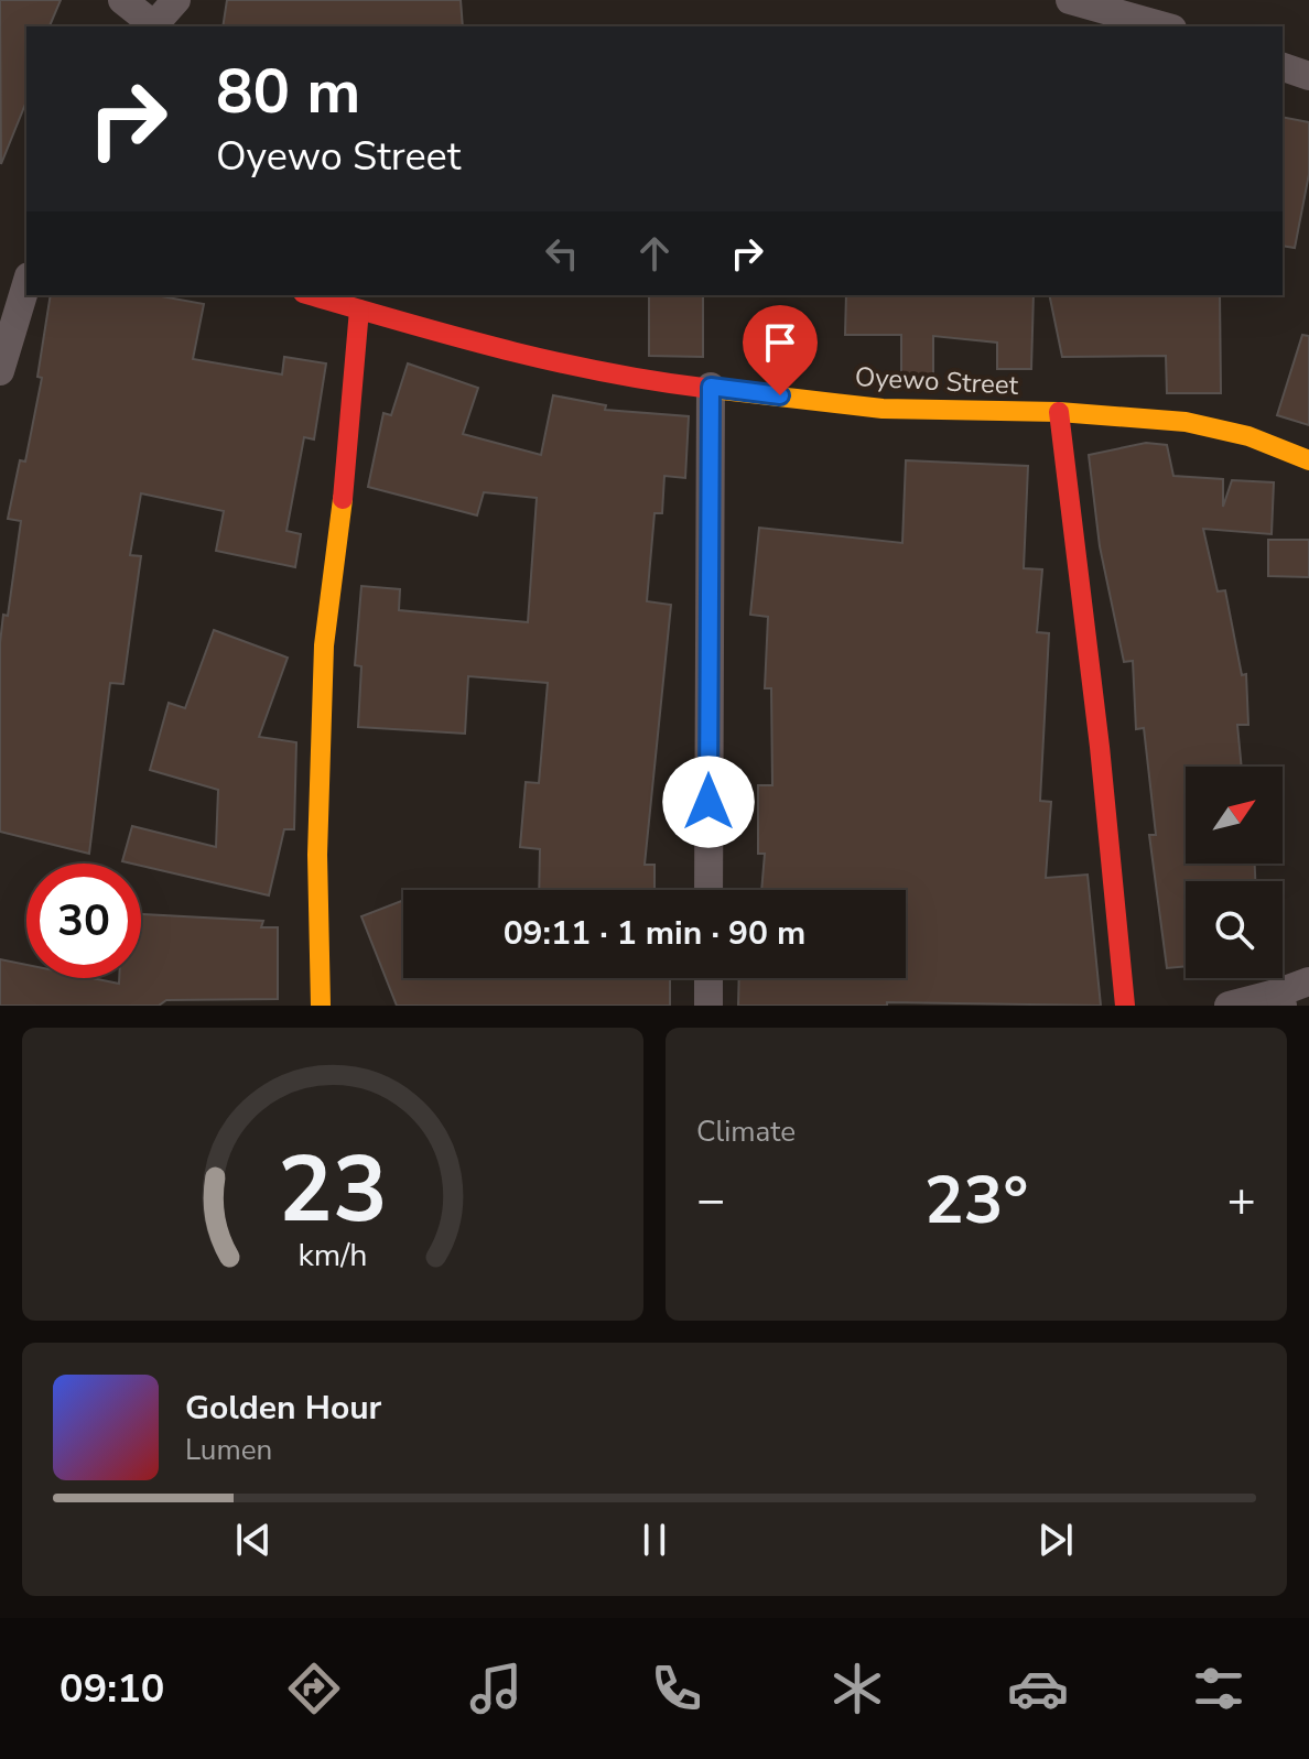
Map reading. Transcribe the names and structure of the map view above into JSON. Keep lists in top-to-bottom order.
{
  "streets": {
    "street": ["Oyewo Street"]
  },
  "north": "top right",
  "page": {
    "turn": ["80 m", "Oyewo Street"],
    "limit": "30",
    "trip": "09:11 · 1 min · 90 m",
    "tile": "Climate",
    "heat": ["−", "23°", "+"],
    "song": ["Golden Hour", "Lumen"],
    "tabs": "09:10",
    "gauge": ["23", "km/h"]
  }
}
